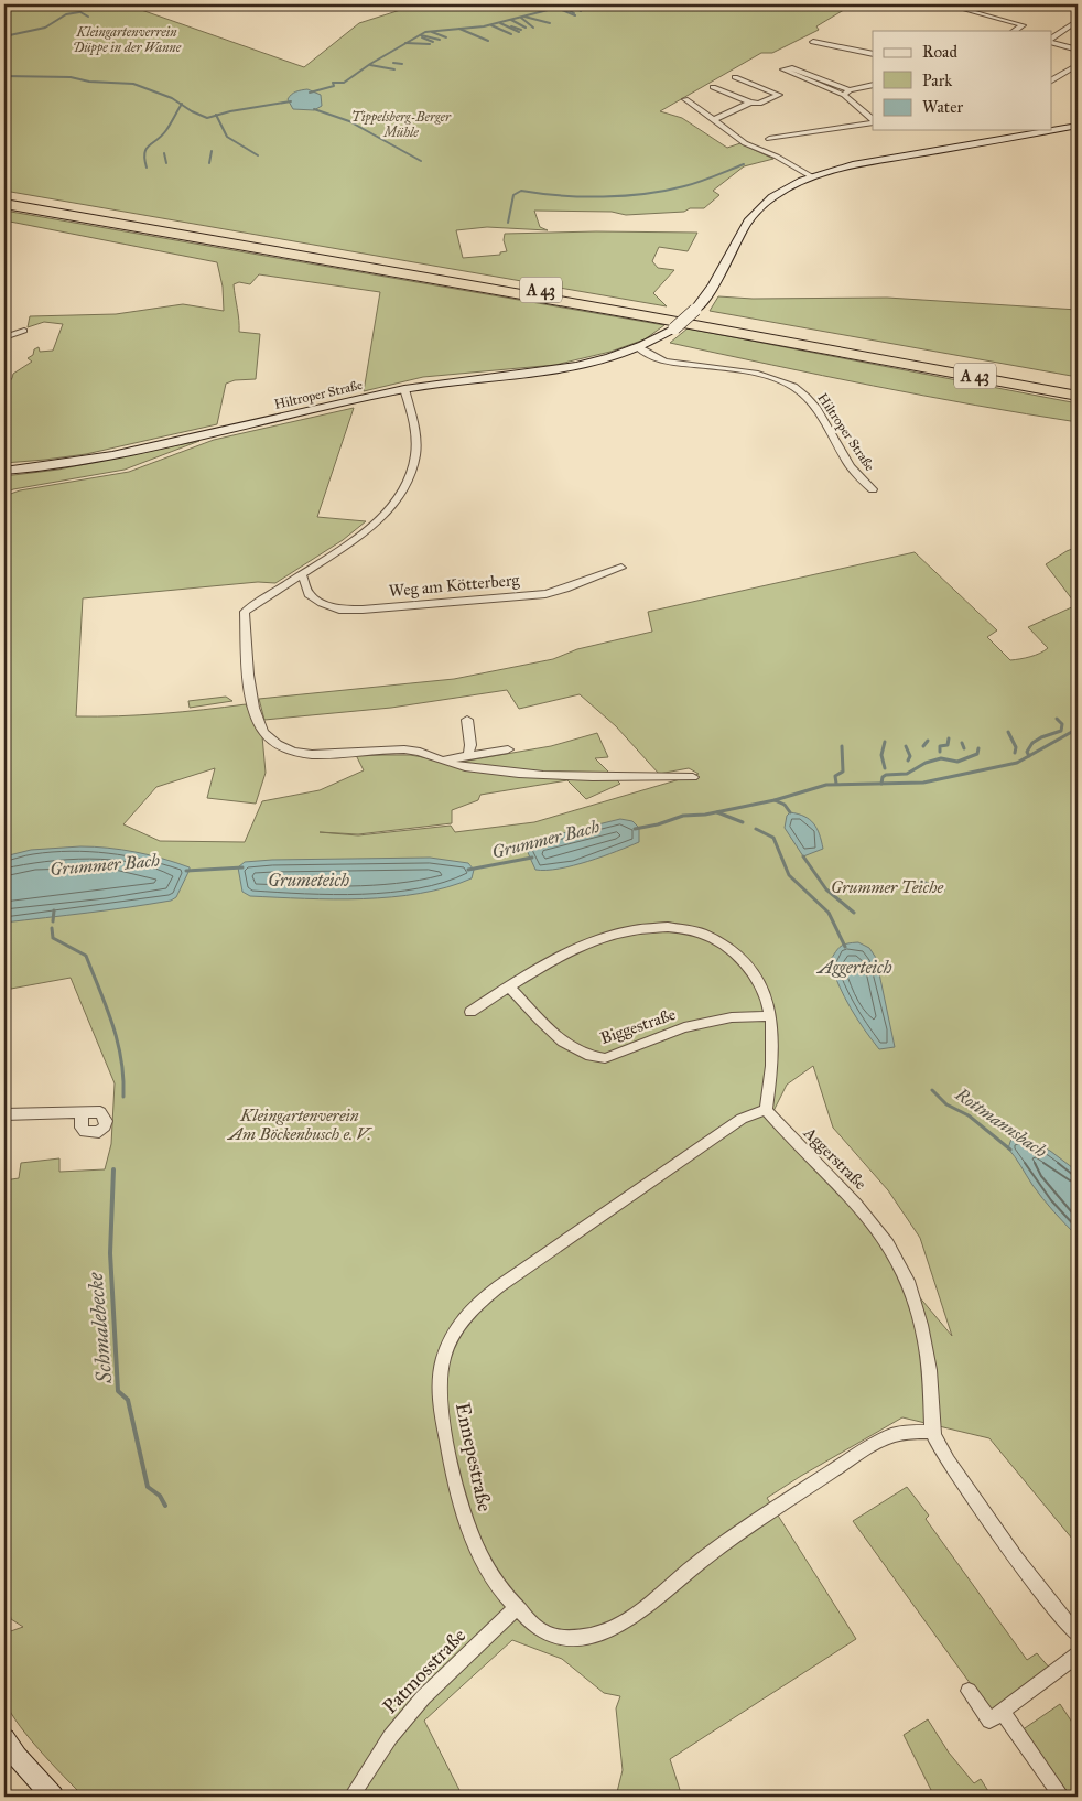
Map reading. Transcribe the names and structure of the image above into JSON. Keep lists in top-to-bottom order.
{
  "streets": {
    "highway": ["A 43"],
    "street": [
      "Hiltroper Straße",
      "Weg am Kötterberg",
      "Biggestraße",
      "Aggerstraße",
      "Ennepestraße",
      "Patmosstraße"
    ]
  },
  "crossings": [
    ["Aggerstraße", "Ennepestraße"],
    ["Ennepestraße", "Patmosstraße"]
  ],
  "water": [
    "Grummer Bach",
    "Grumeteich",
    "Aggerteich",
    "Rottmannsbach",
    "Schmalebecke"
  ],
  "parks": [
    "Kleingartenverrein Düppe in der Wanne",
    "Tippelsberg-Berger Mühle",
    "Grummer Teiche",
    "Kleingartenverein Am Böckenbusch e. V."
  ],
  "legend": ["Road", "Park", "Water"]
}
